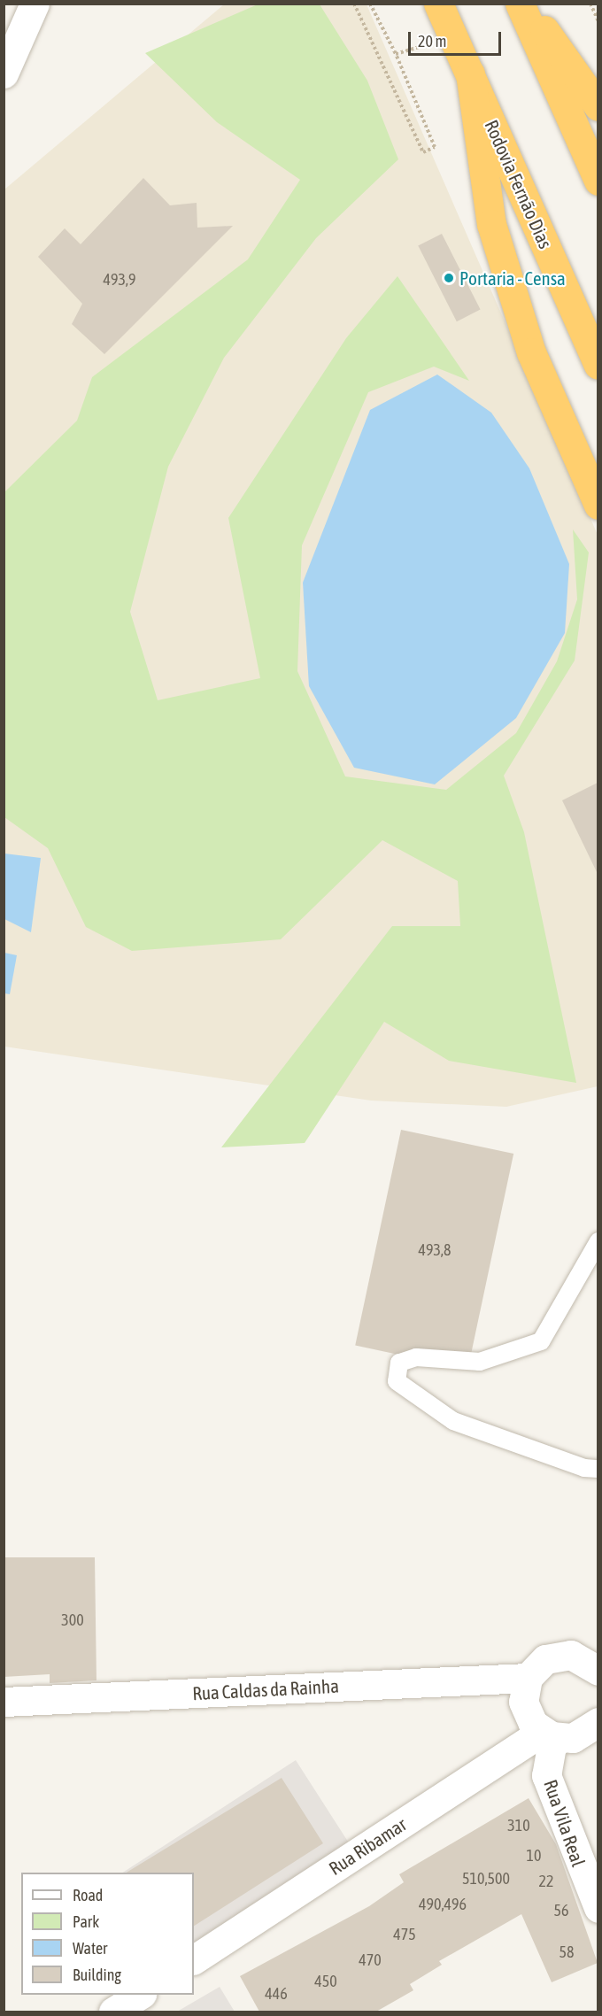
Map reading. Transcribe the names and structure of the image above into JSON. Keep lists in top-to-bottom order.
{
  "streets": {
    "highway": ["Rodovia Fernão Dias"],
    "street": ["Rua Caldas da Rainha", "Rua Vila Real", "Rua Ribamar"]
  },
  "crossings": [
    ["Rua Vila Real", "Rua Ribamar"]
  ],
  "places": ["Portaria - Censa"],
  "house_numbers": [
    "493,9",
    "493,8",
    "300",
    "310",
    "10",
    "510,500",
    "22",
    "490,496",
    "56",
    "475",
    "58",
    "470",
    "450",
    "446"
  ],
  "legend": [
    "Road",
    "Park",
    "Water",
    "Building"
  ],
  "scale_bar": "20 m"
}
